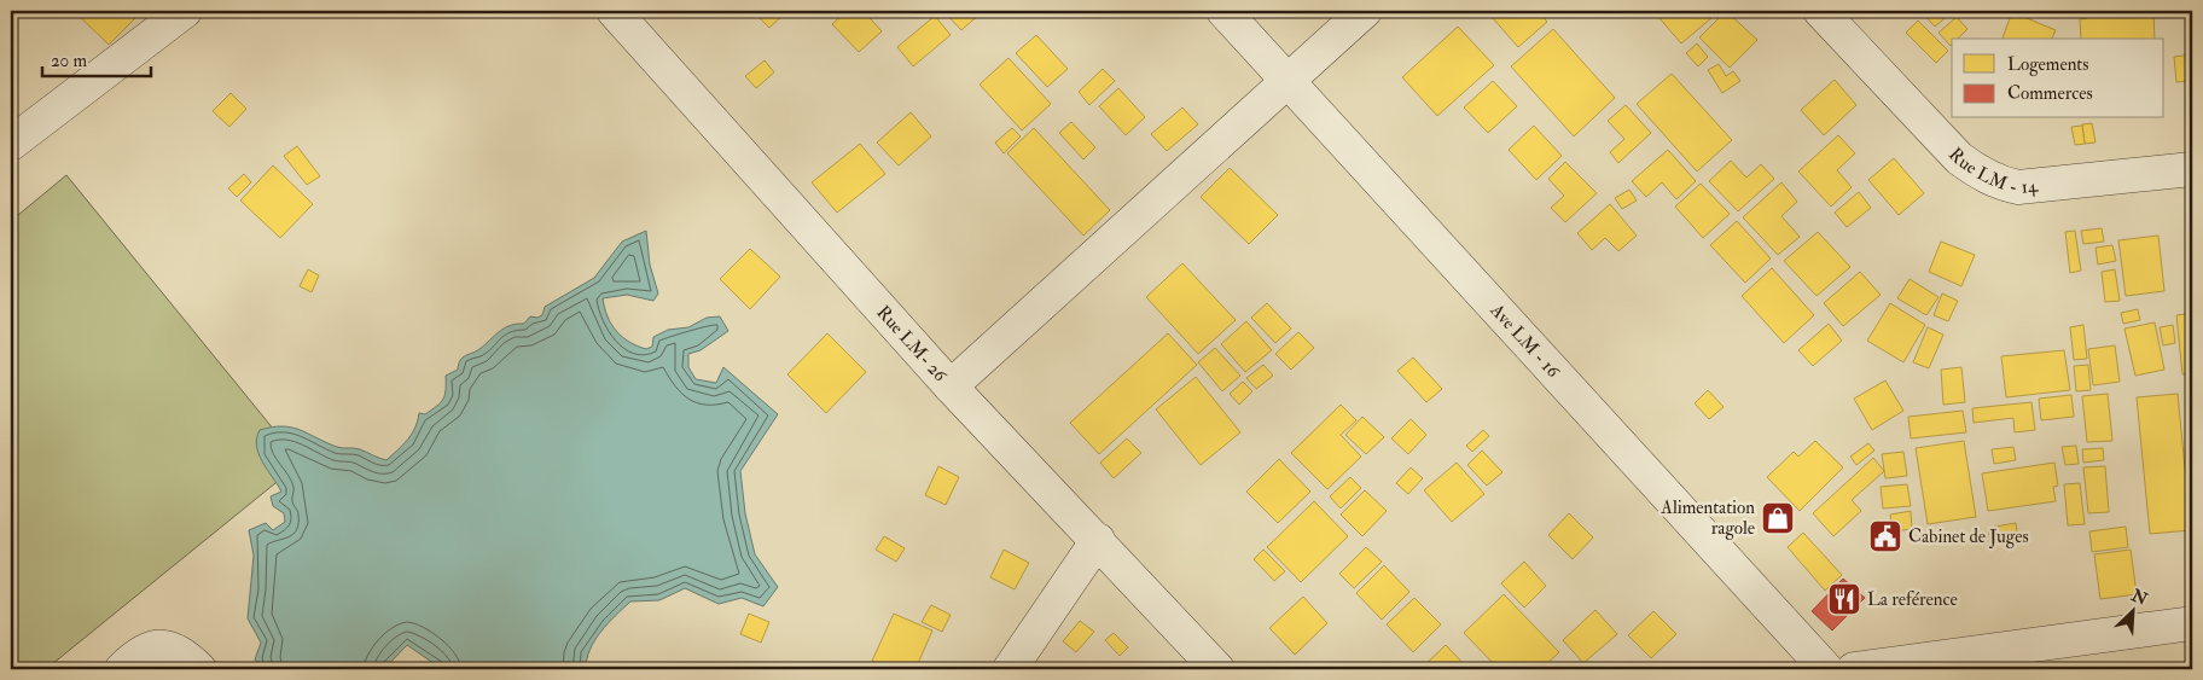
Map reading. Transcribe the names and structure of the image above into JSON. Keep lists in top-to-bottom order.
{
  "streets": {
    "street": ["Rue LM - 14", "Ave LM - 16", "Rue LM- 26"]
  },
  "places": {
    "shop": ["Alimentation ragole"],
    "public building": ["Cabinet de Juges"],
    "restaurant": ["La reférence"]
  },
  "legend": ["Logements", "Commerces"],
  "scale_bar": "20 m",
  "north": "top right"
}
